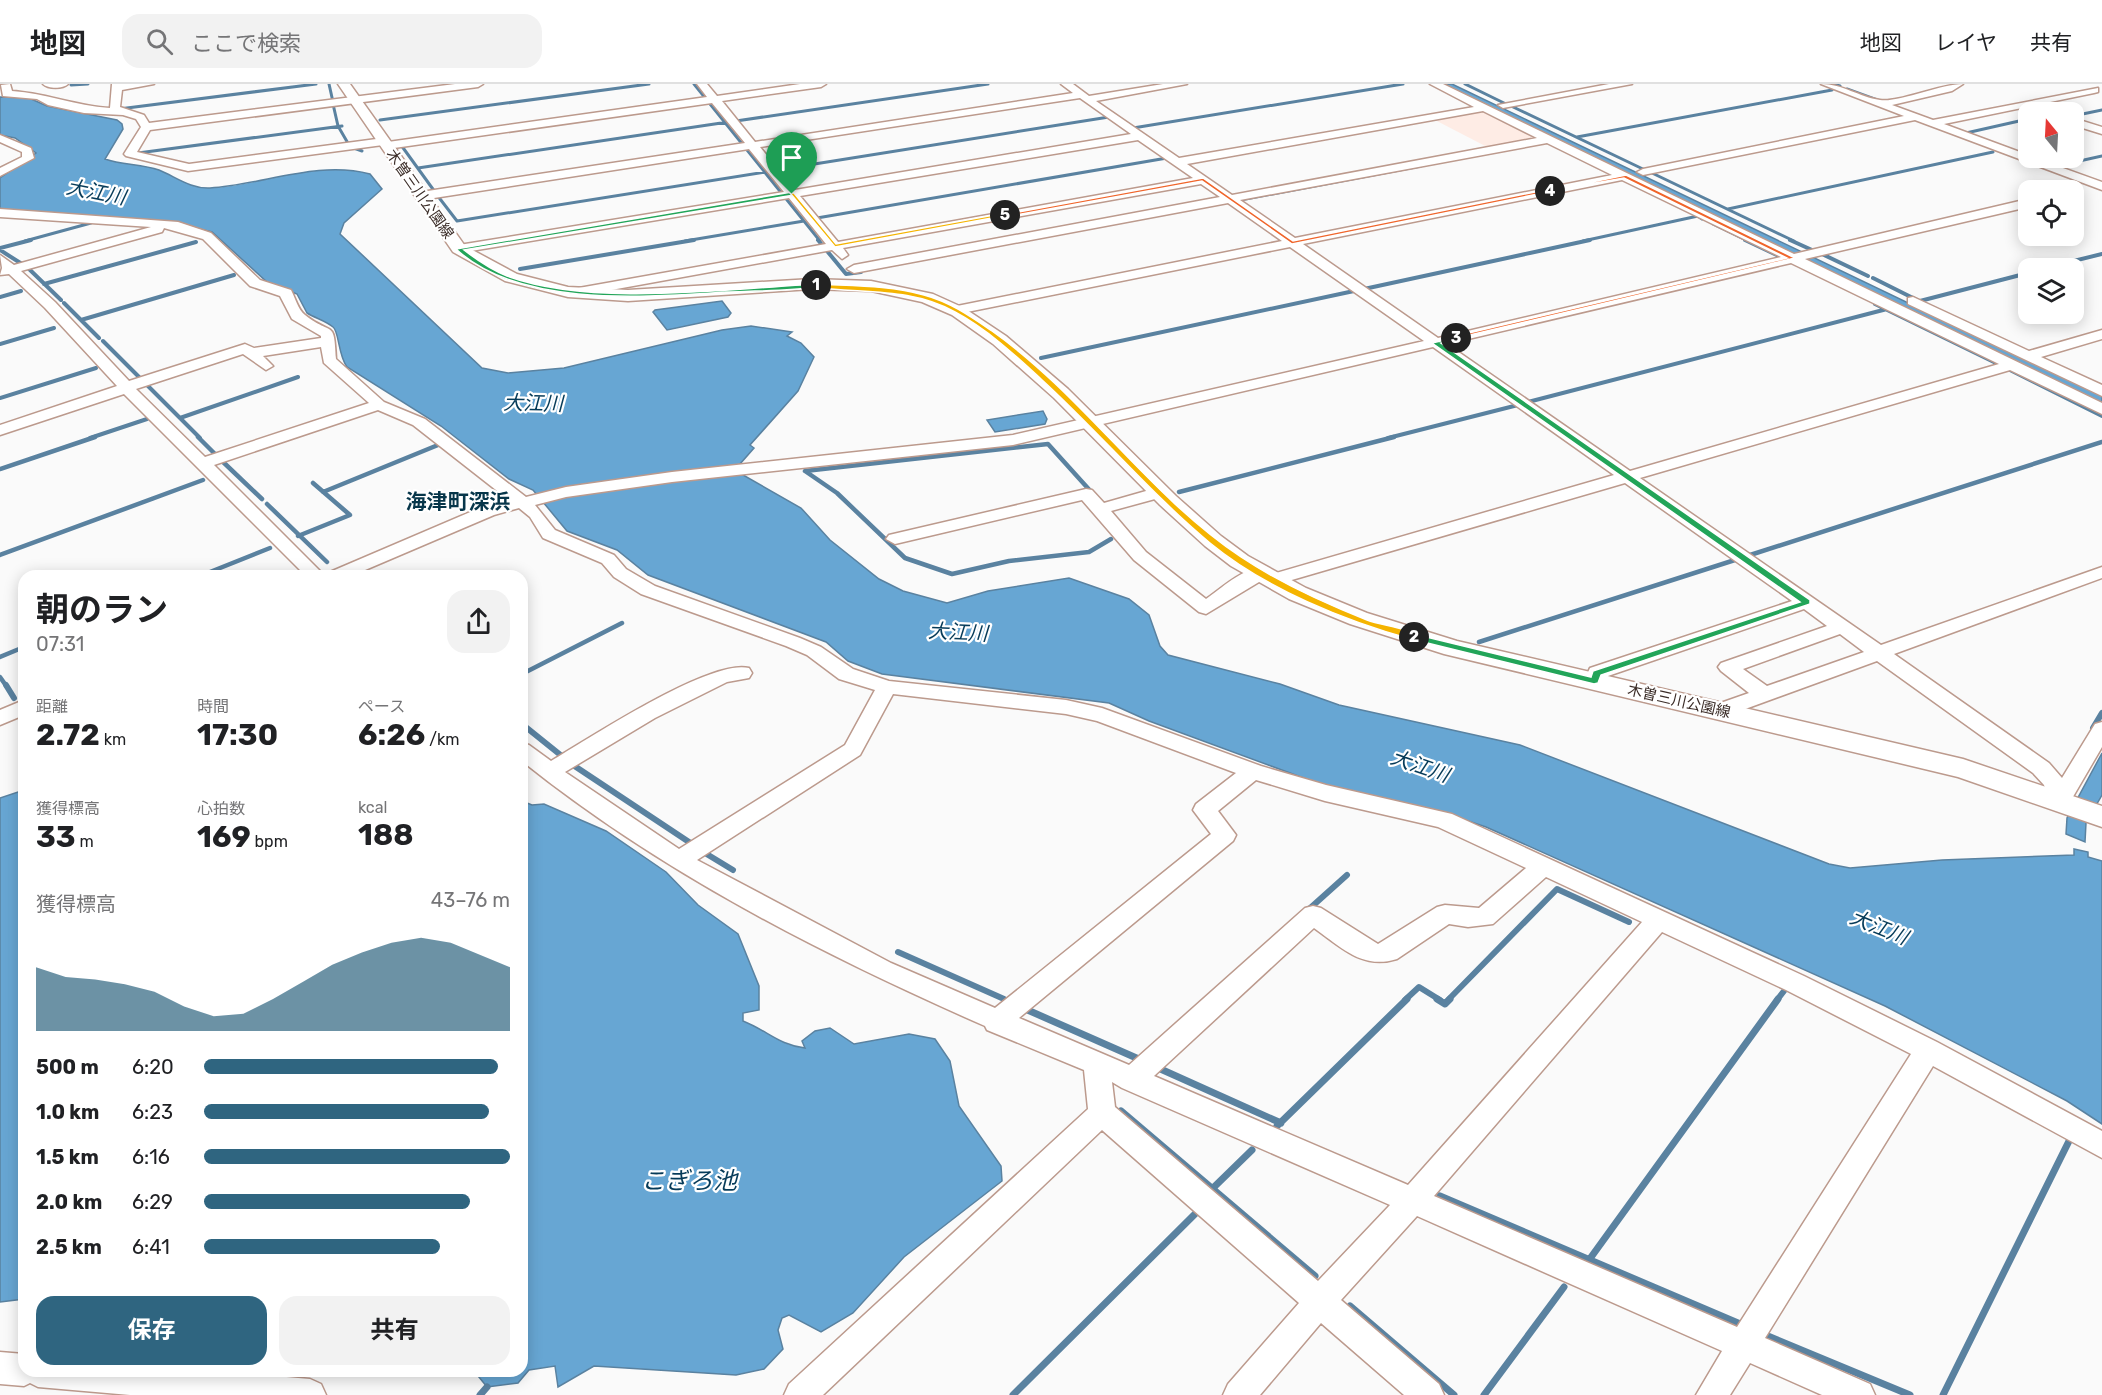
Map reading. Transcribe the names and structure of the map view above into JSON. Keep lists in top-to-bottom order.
{
  "streets": {
    "main road": ["木曽三川公園線"]
  },
  "districts": ["海津町深浜"],
  "water": ["大江川", "こぎろ池"],
  "north": "top",
  "page": {
    "header": "地図",
    "search": "ここで検索",
    "nav": ["地図", "レイヤ", "共有"],
    "pins": [
      "4",
      "5",
      "1",
      "3",
      "2"
    ],
    "heading": ["朝のラン", "07:31"],
    "stats": [
      ["距離", "2.72 km"],
      ["時間", "17:30"],
      ["ペース", "6:26 /km"],
      ["獲得標高", "33 m"],
      ["心拍数", "169 bpm"],
      ["kcal", "188"]
    ],
    "chart": ["獲得標高", "43–76 m"],
    "list": [
      {
        "name": "500 m",
        "note": "6:20"
      },
      {
        "name": "1.0 km",
        "note": "6:23"
      },
      {
        "name": "1.5 km",
        "note": "6:16"
      },
      {
        "name": "2.0 km",
        "note": "6:29"
      },
      {
        "name": "2.5 km",
        "note": "6:41"
      }
    ],
    "buttons": ["保存", "共有"]
  }
}
